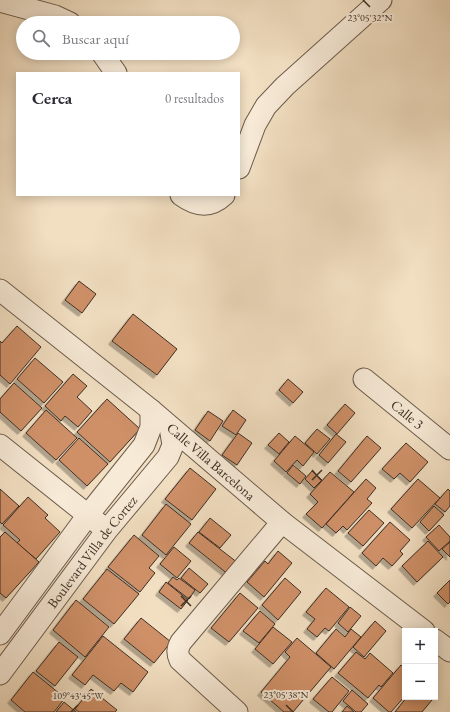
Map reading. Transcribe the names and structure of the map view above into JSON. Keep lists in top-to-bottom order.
{
  "streets": {
    "street": ["Calle 3", "Calle Villa Barcelona", "Boulevard Villa de Cortez"]
  },
  "crossings": [
    ["Calle Villa Barcelona", "Boulevard Villa de Cortez"]
  ],
  "page": {
    "search": "Buscar aquí",
    "heading": ["Cerca", "0 resultados"],
    "map_buttons": ["+", "−"]
  },
  "coordinates": ["23°05'32\"N", "23°05'38\"N", "109°43'45\"W"]
}
